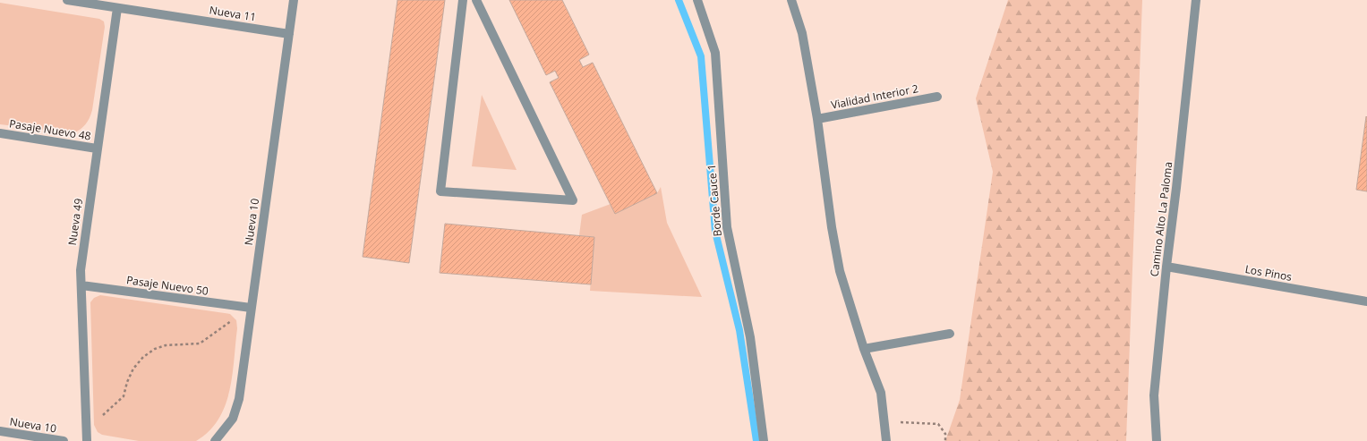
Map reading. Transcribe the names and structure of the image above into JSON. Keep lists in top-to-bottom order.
{
  "streets": {
    "street": [
      "Nueva 11",
      "Vialidad Interior 2",
      "Pasaje Nuevo 48",
      "Borde Cauce 1",
      "Camino Alto La Paloma",
      "Nueva 49",
      "Nueva 10",
      "Los Pinos",
      "Pasaje Nuevo 50"
    ]
  },
  "crossings": [
    ["Nueva 11", "Nueva 49"],
    ["Nueva 11", "Nueva 10"],
    ["Pasaje Nuevo 48", "Nueva 49"],
    ["Camino Alto La Paloma", "Los Pinos"],
    ["Nueva 49", "Pasaje Nuevo 50"],
    ["Nueva 10", "Pasaje Nuevo 50"]
  ]
}
